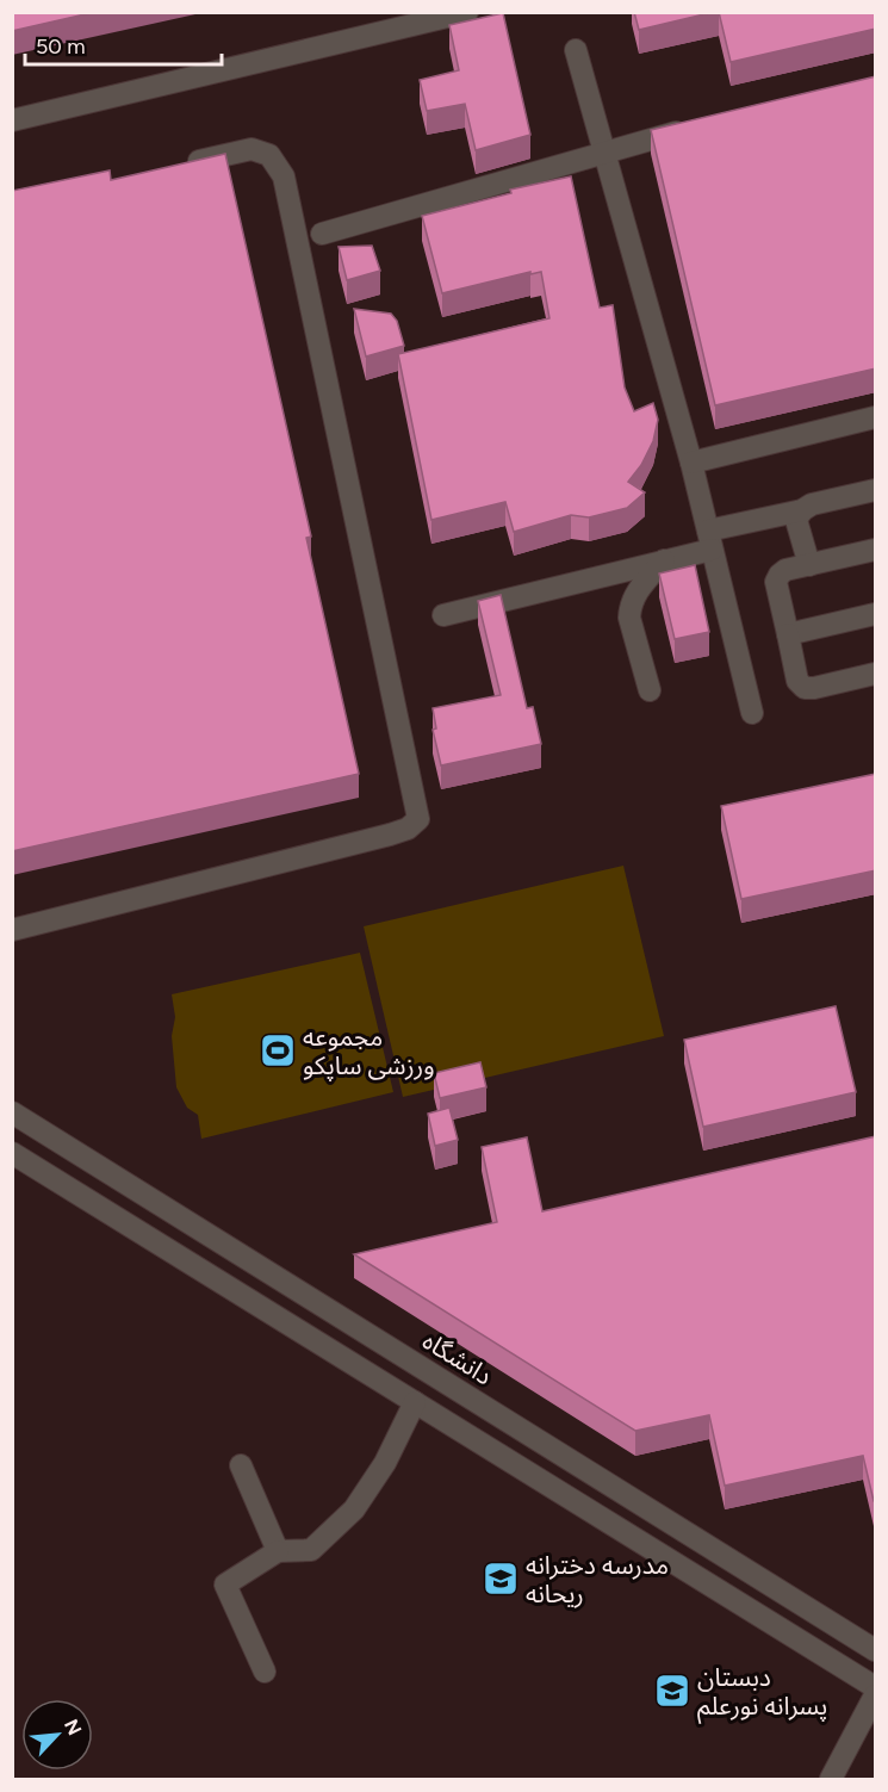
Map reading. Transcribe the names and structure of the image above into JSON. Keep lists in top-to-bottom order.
{
  "streets": {
    "street": ["دانشگاه"]
  },
  "places": {
    "sports": ["مجموعه ورزشی ساپکو"],
    "school or university": ["مدرسه دخترانه ریحانه", "دبستان پسرانه نورعلم"]
  },
  "scale_bar": "50 m",
  "north": "top right"
}
